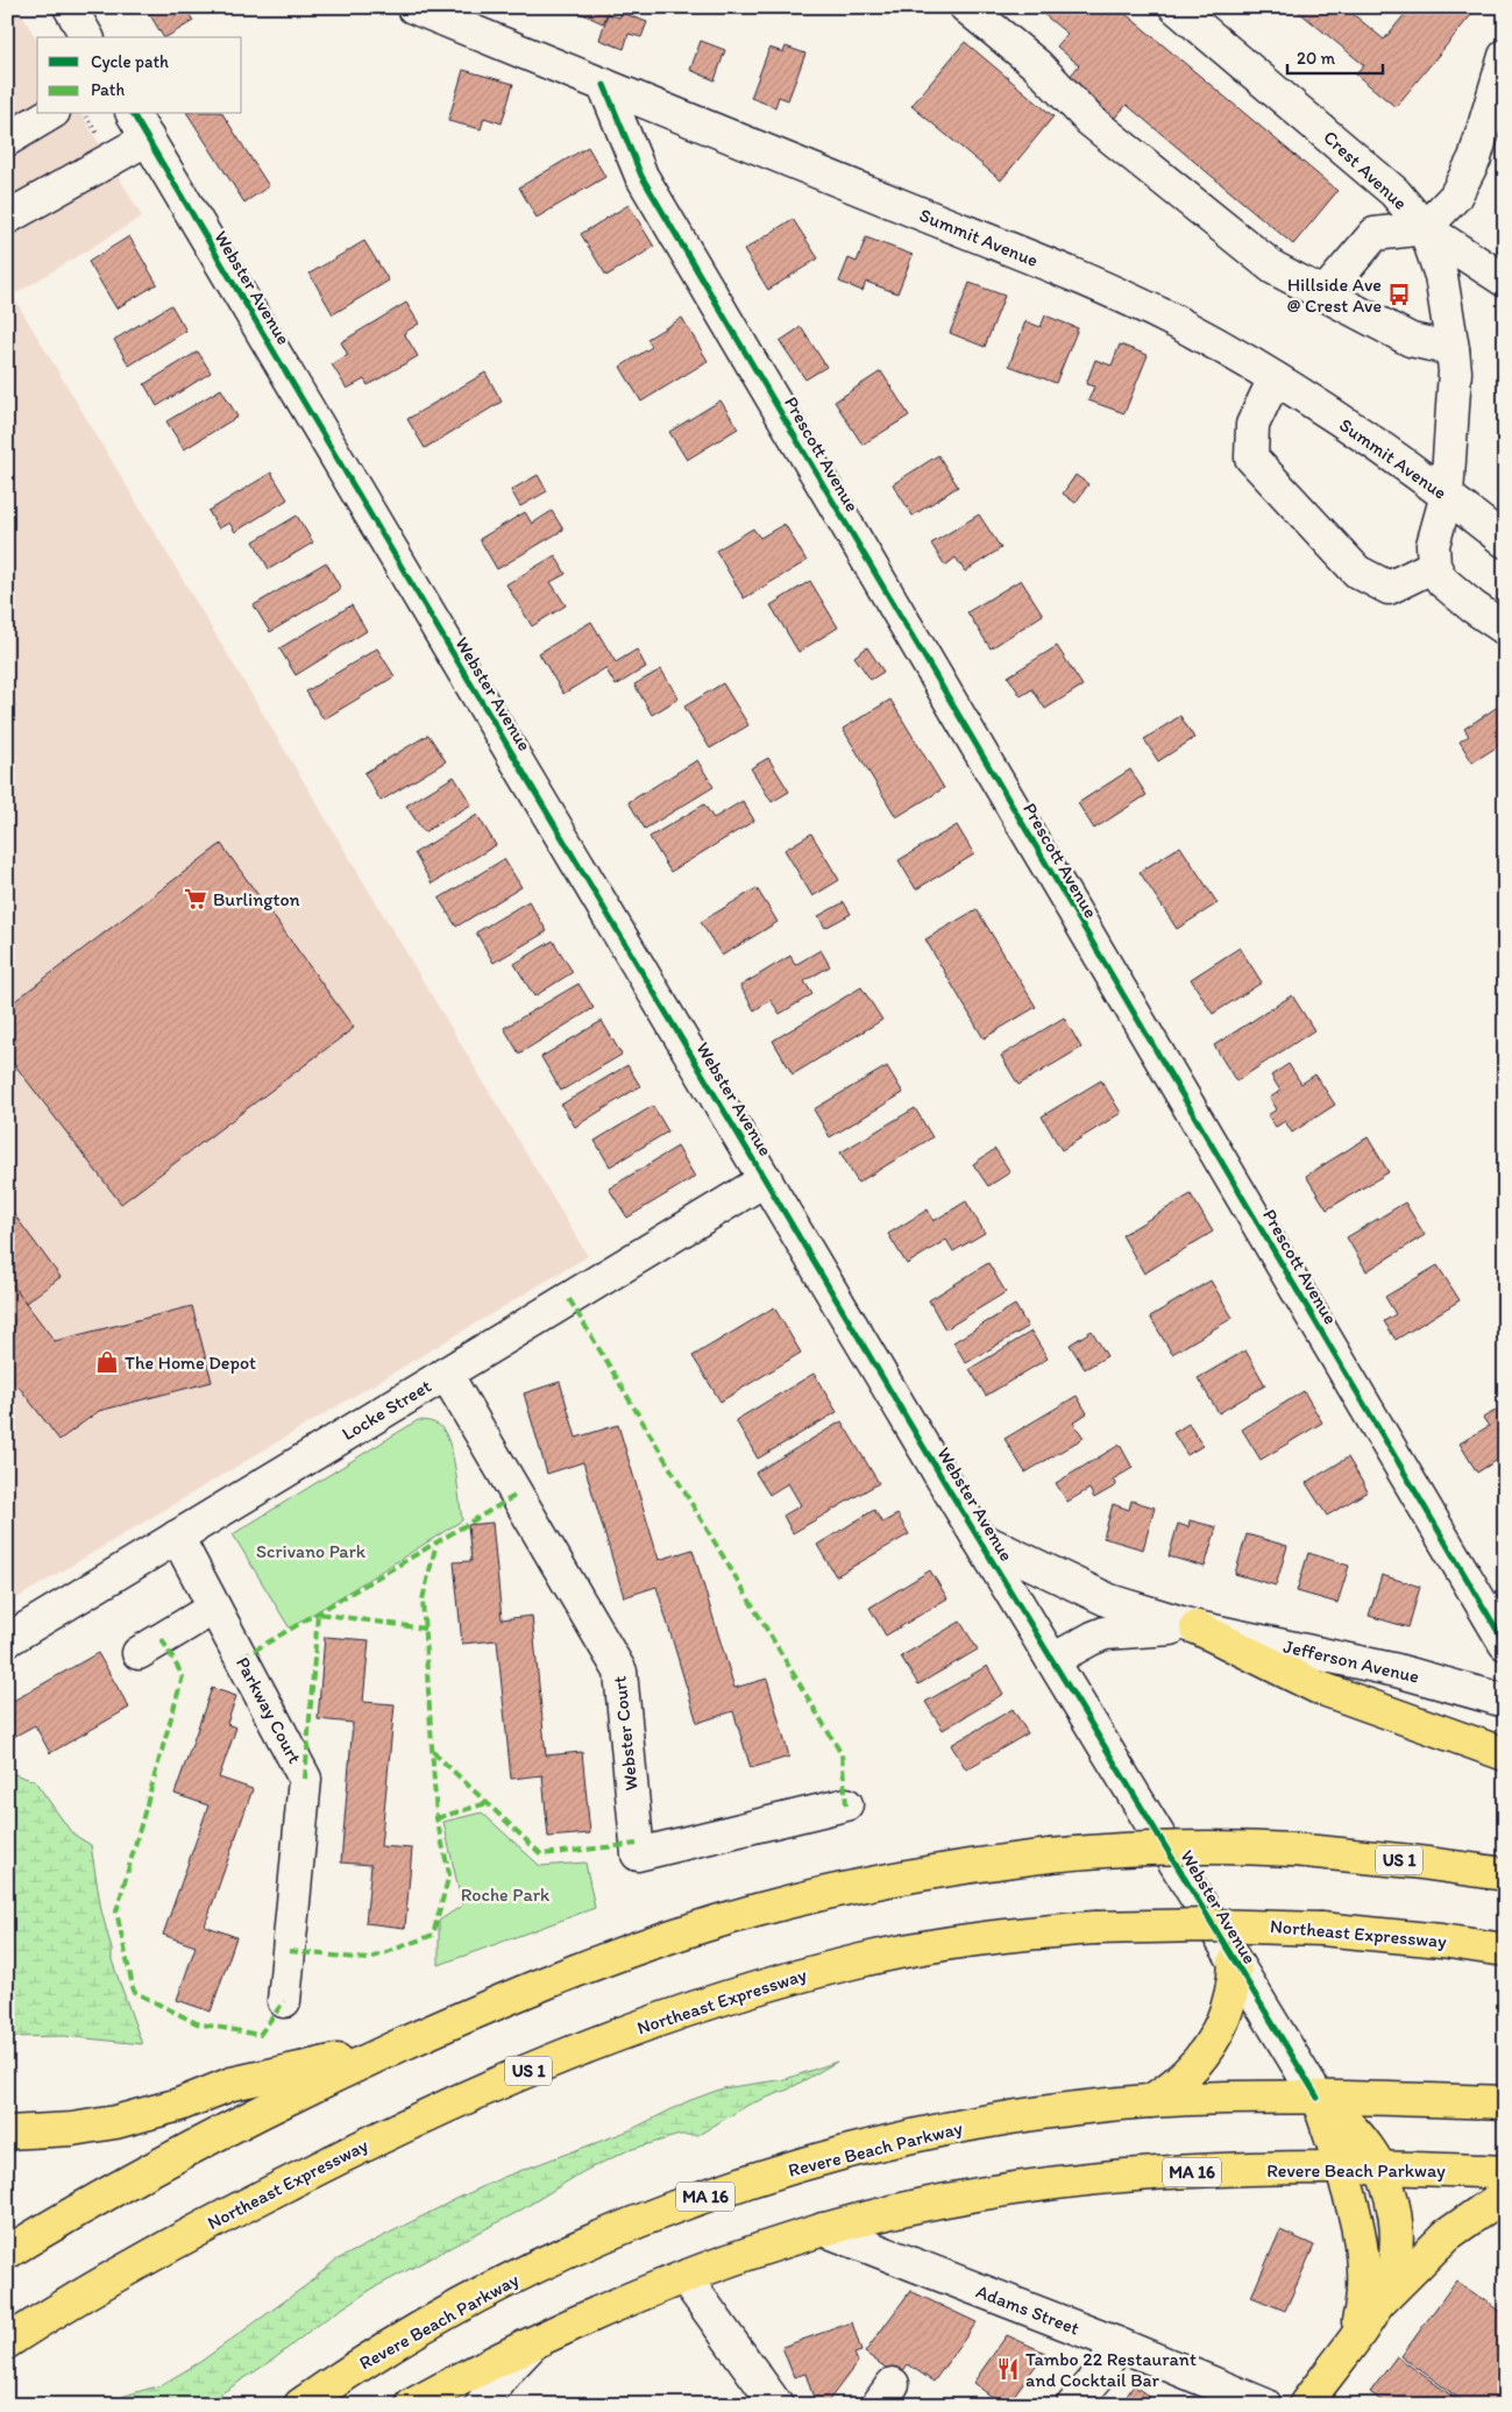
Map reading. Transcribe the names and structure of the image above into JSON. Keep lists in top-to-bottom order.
{
  "streets": {
    "main road": [
      "US 1",
      "Northeast Expressway",
      "Revere Beach Parkway",
      "MA 16"
    ],
    "street": [
      "Crest Avenue",
      "Summit Avenue",
      "Webster Avenue",
      "Prescott Avenue",
      "Locke Street",
      "Jefferson Avenue",
      "Parkway Court",
      "Webster Court",
      "Adams Street"
    ]
  },
  "crossings": [
    ["Crest Avenue", "Summit Avenue"],
    ["Summit Avenue", "Prescott Avenue"],
    ["Webster Avenue", "Locke Street"],
    ["Webster Avenue", "Jefferson Avenue"],
    ["Webster Avenue", "Revere Beach Parkway"],
    ["Locke Street", "Parkway Court"],
    ["Locke Street", "Webster Court"],
    ["Revere Beach Parkway", "Adams Street"]
  ],
  "parks": ["Scrivano Park", "Roche Park"],
  "places": {
    "bus stop": ["Hillside Ave @ Crest Ave"],
    "supermarket": ["Burlington"],
    "shop": ["The Home Depot"],
    "restaurant": ["Tambo 22 Restaurant and Cocktail Bar"]
  },
  "legend": ["Cycle path", "Path"],
  "scale_bar": "20 m"
}
